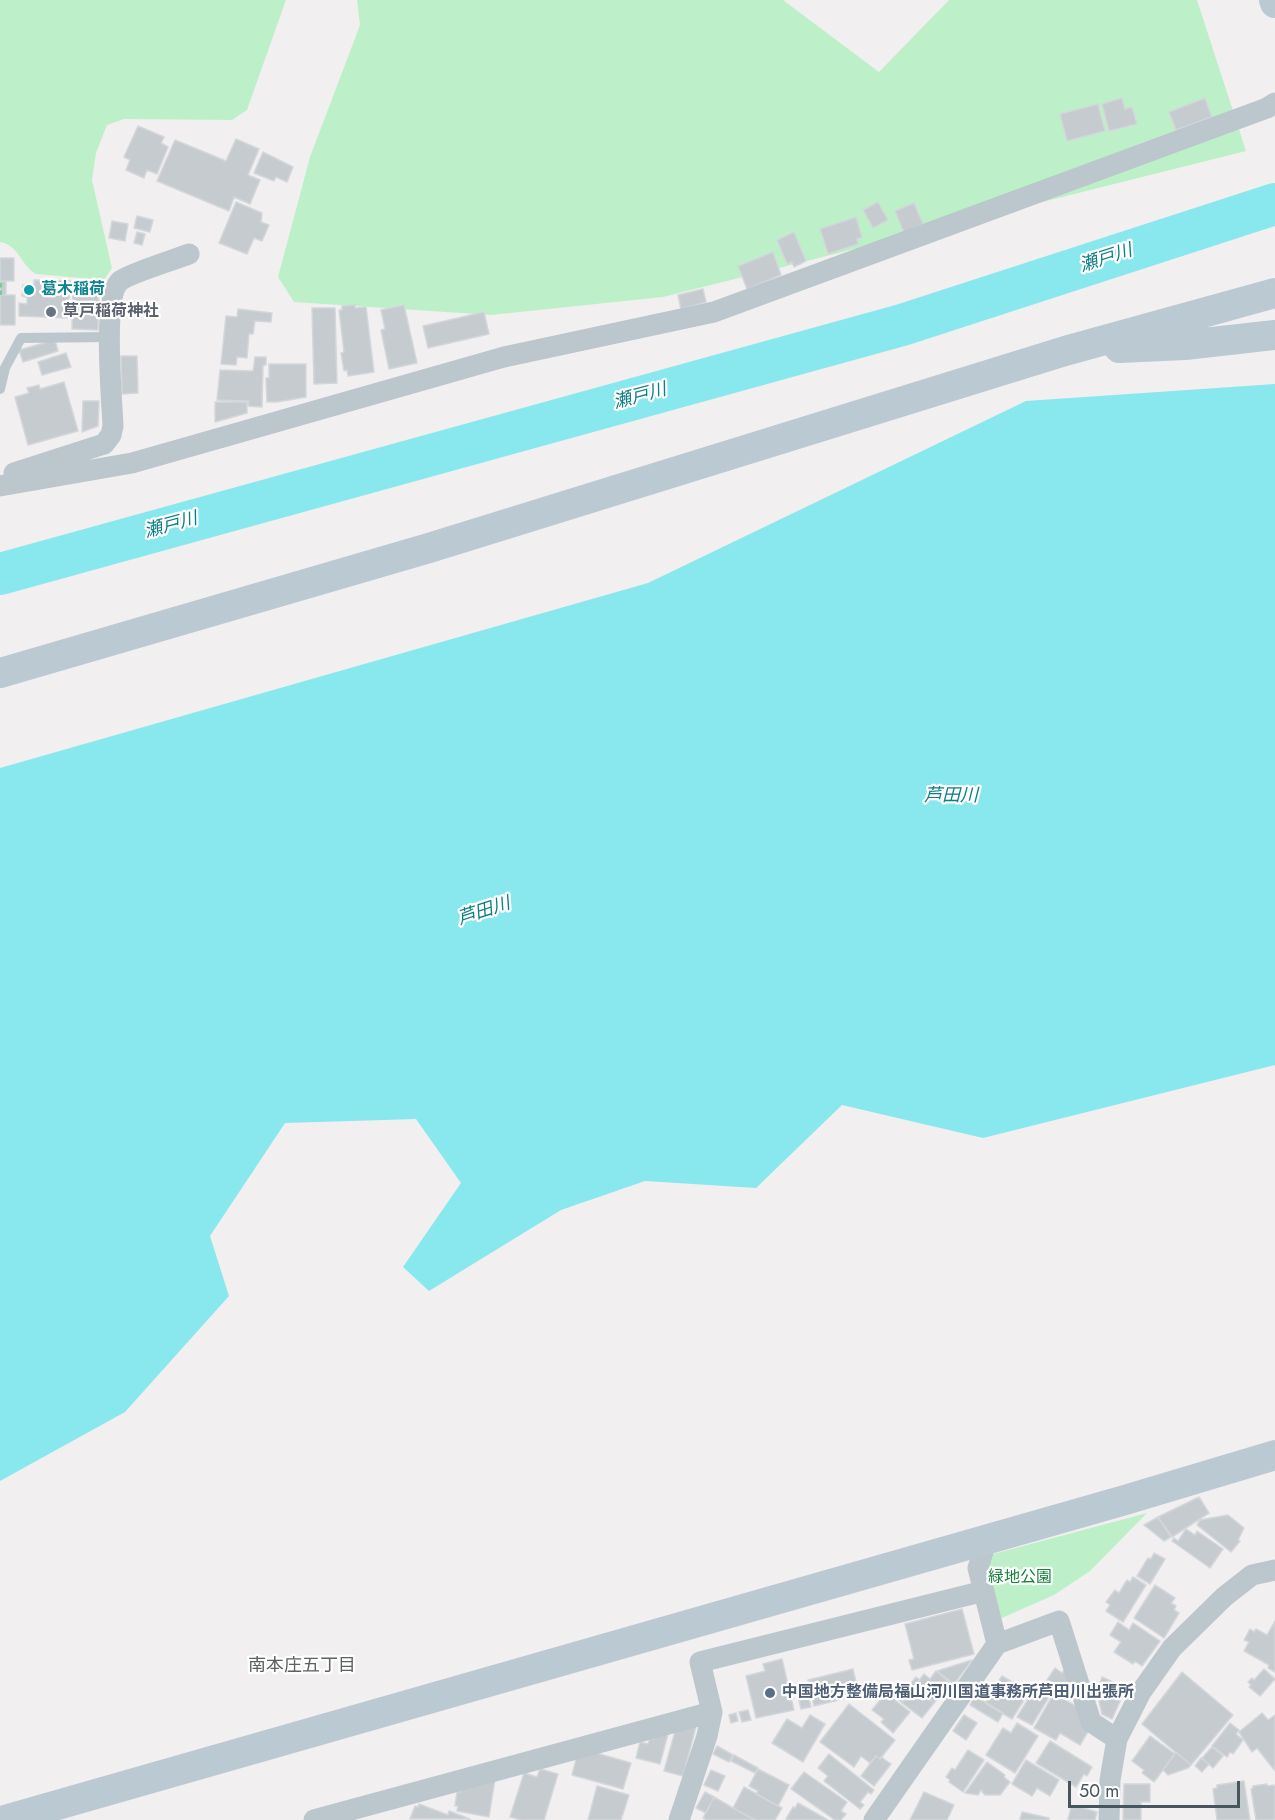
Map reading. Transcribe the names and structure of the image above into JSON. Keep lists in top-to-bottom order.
{
  "districts": ["南本庄五丁目"],
  "water": ["瀬戸川", "芦田川"],
  "parks": ["緑地公園"],
  "places": ["葛木稲荷", "草戸稲荷神社", "中国地方整備局福山河川国道事務所芦田川出張所"],
  "scale_bar": "50 m"
}
